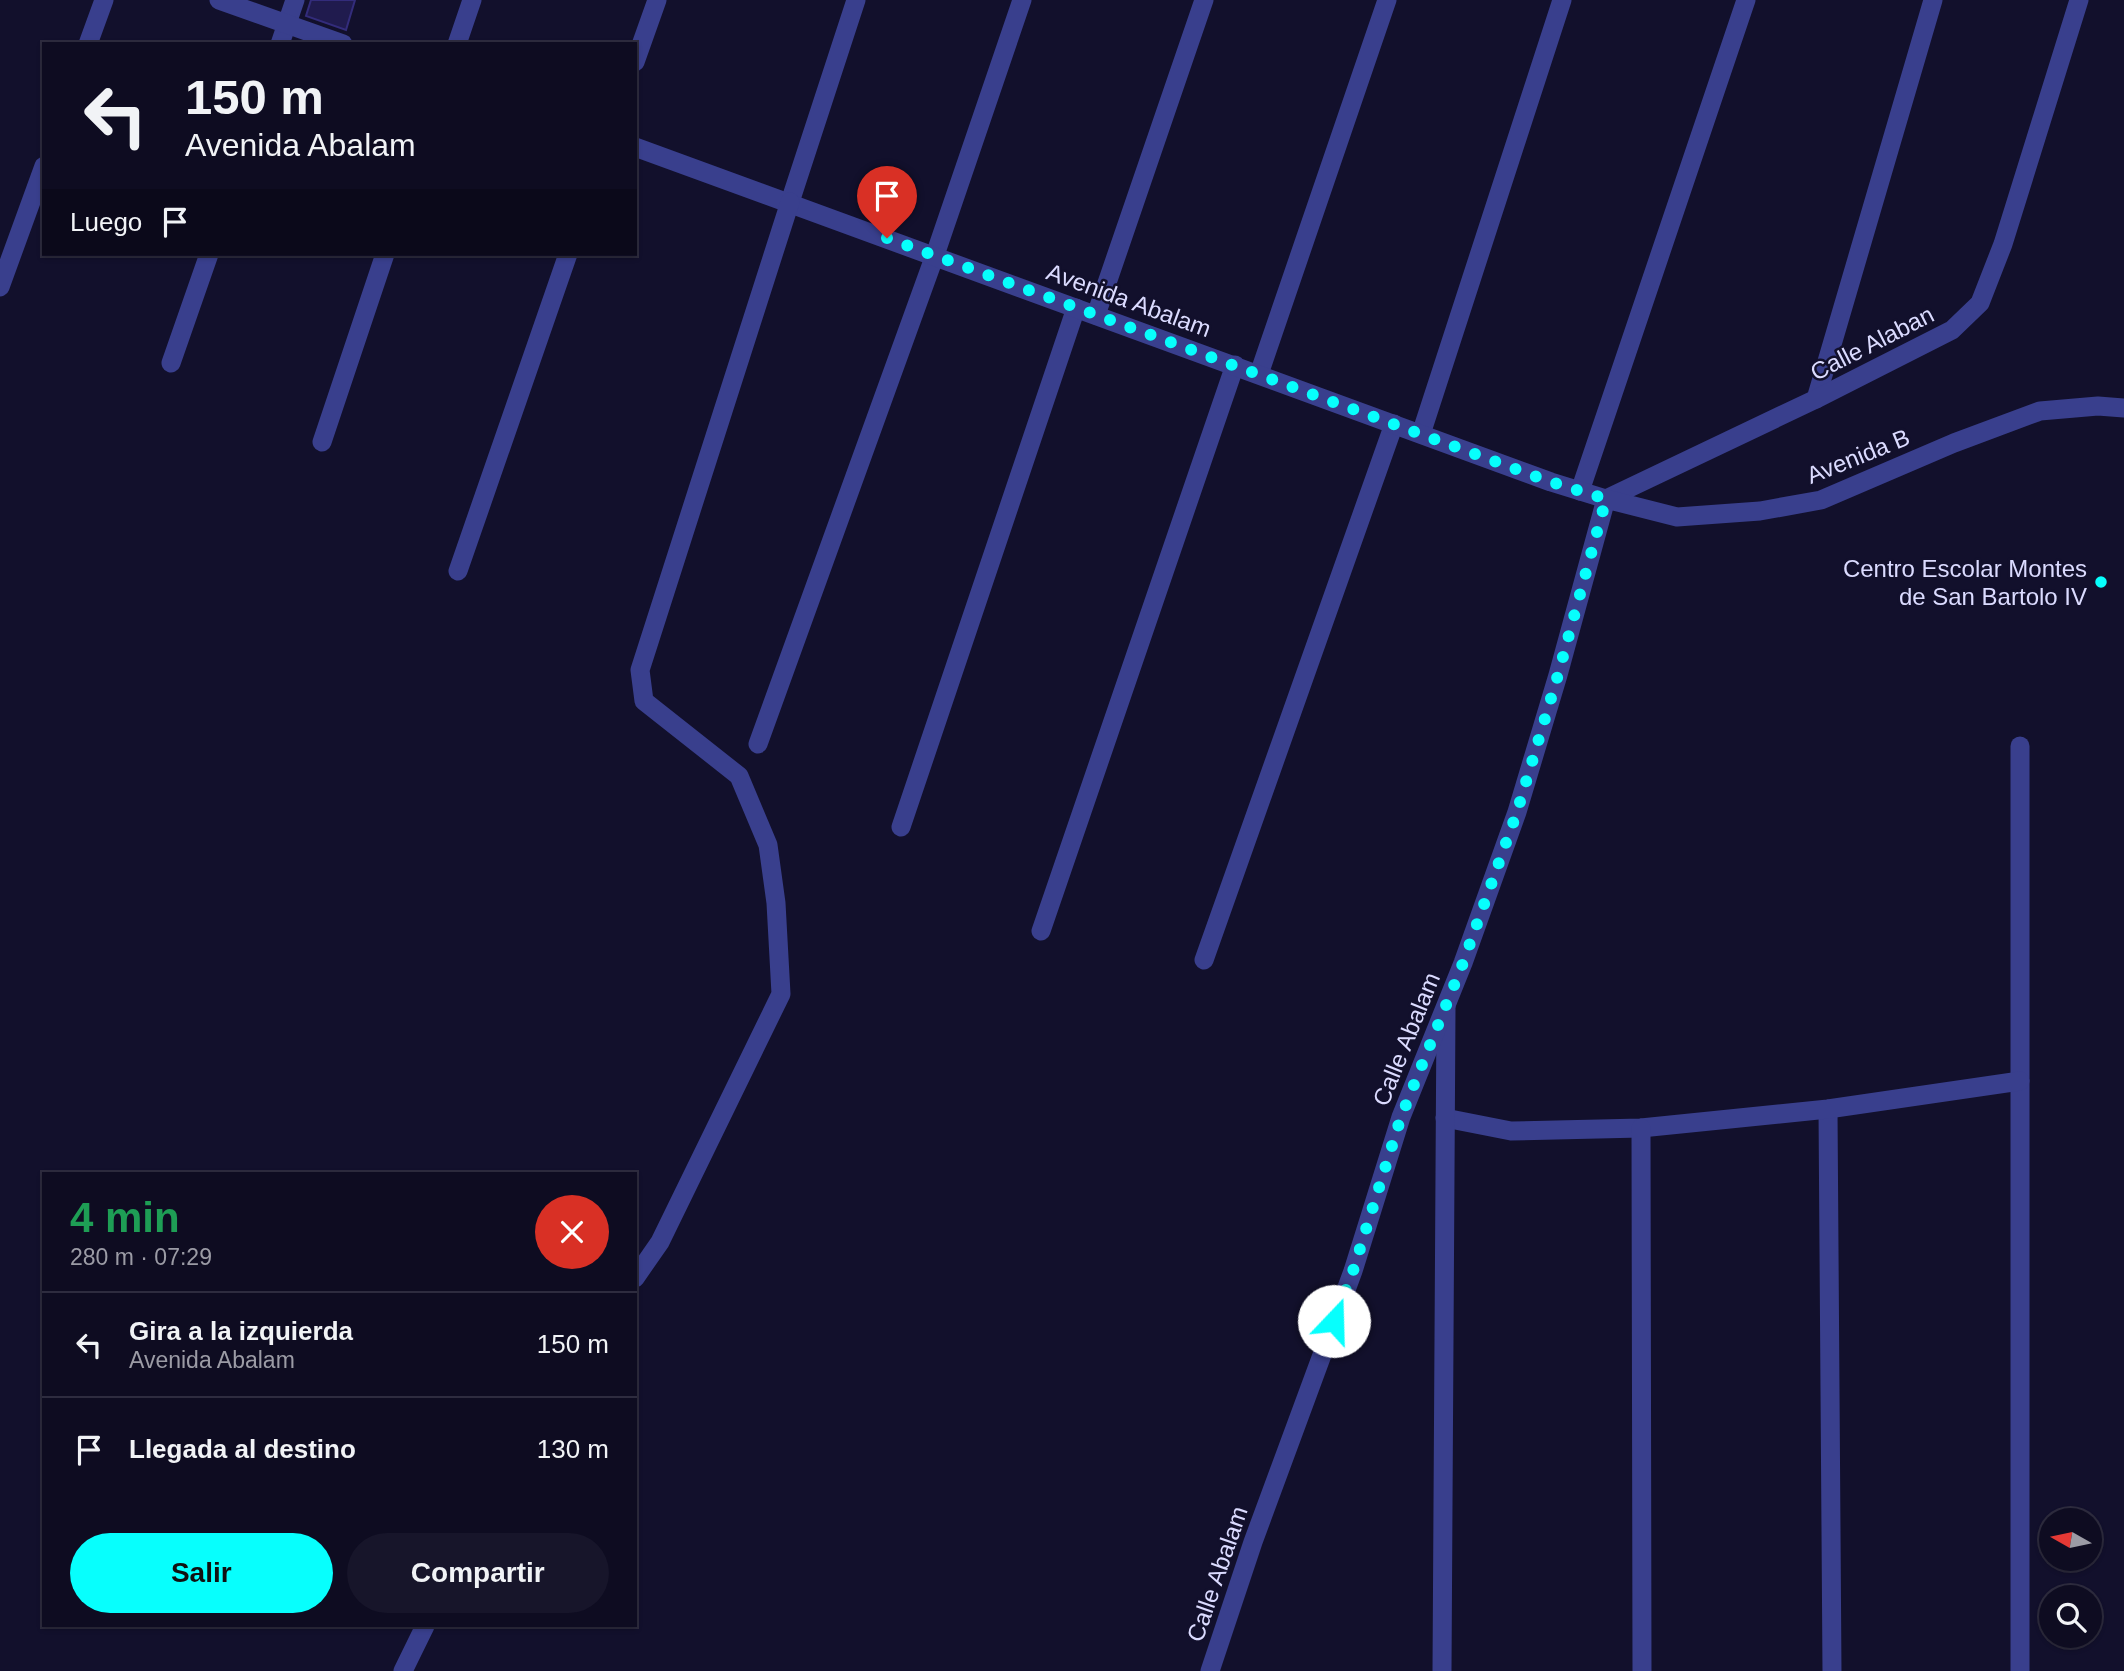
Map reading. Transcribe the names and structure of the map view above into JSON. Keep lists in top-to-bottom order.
{
  "streets": {
    "street": [
      "Avenida Abalam",
      "Calle Alaban",
      "Avenida B",
      "Calle Abalam"
    ]
  },
  "crossings": [
    ["Avenida Abalam", "Calle Alaban"],
    ["Avenida Abalam", "Avenida B"],
    ["Avenida Abalam", "Calle Abalam"],
    ["Calle Alaban", "Avenida B"],
    ["Calle Alaban", "Calle Abalam"],
    ["Avenida B", "Calle Abalam"]
  ],
  "places": ["Centro Escolar Montes de San Bartolo IV"],
  "north": "left",
  "page": {
    "turn": ["150 m", "Avenida Abalam"],
    "then": "Luego",
    "heading": ["4 min", "280 m · 07:29"],
    "list": [
      {
        "name": "Gira a la izquierda",
        "note": "Avenida Abalam",
        "value": "150 m"
      },
      {
        "name": "Llegada al destino",
        "value": "130 m"
      }
    ],
    "buttons": ["Salir", "Compartir"]
  }
}
